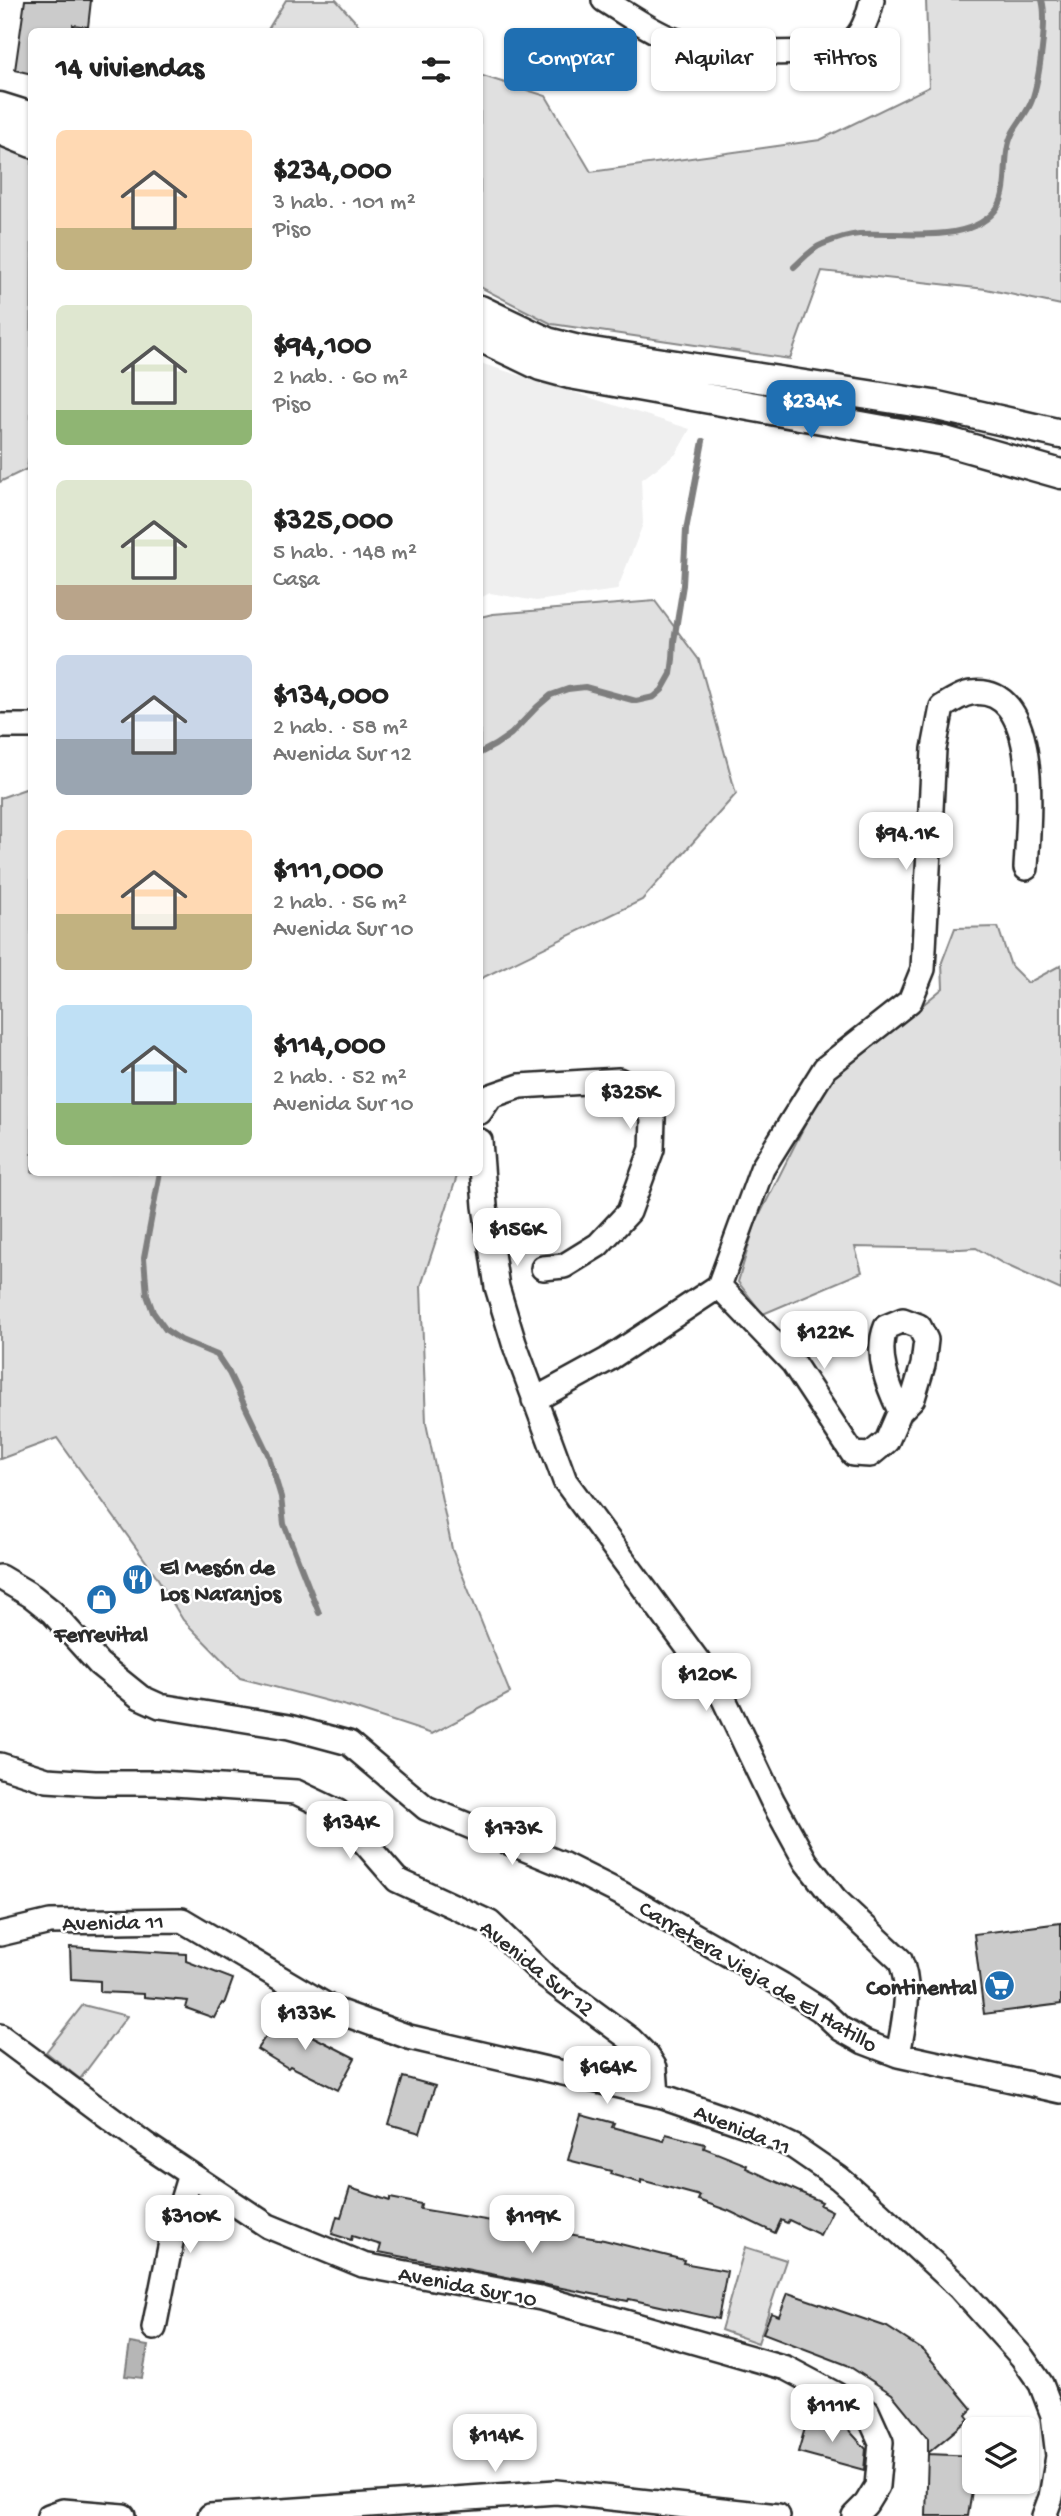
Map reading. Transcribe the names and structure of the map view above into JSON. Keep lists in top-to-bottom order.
{
  "streets": {
    "street": [
      "Avenida 11",
      "Avenida Sur 12",
      "Carretera Vieja de El Hatillo",
      "Avenida Sur 10"
    ]
  },
  "crossings": [
    ["Avenida 11", "Avenida Sur 12"]
  ],
  "places": {
    "restaurant": ["El Mesón de Los Naranjos"],
    "shop": ["Ferrevital"],
    "supermarket": ["Continental"]
  },
  "page": {
    "chip": ["Comprar", "Alquilar", "Filtros"],
    "heading": "14 viviendas",
    "list": [
      {
        "name": "$234,000",
        "note": "3 hab. · 101 m² · Piso"
      },
      {
        "name": "$94,100",
        "note": "2 hab. · 60 m² · Piso"
      },
      {
        "name": "$325,000",
        "note": "5 hab. · 148 m² · Casa"
      },
      {
        "name": "$134,000",
        "note": "2 hab. · 58 m² · Avenida Sur 12"
      },
      {
        "name": "$111,000",
        "note": "2 hab. · 56 m² · Avenida Sur 10"
      },
      {
        "name": "$114,000",
        "note": "2 hab. · 52 m² · Avenida Sur 10"
      }
    ],
    "price": [
      "$234K",
      "$94.1K",
      "$325K",
      "$156K",
      "$122K",
      "$120K",
      "$134K",
      "$173K",
      "$133K",
      "$164K",
      "$310K",
      "$119K",
      "$111K",
      "$114K"
    ]
  }
}
